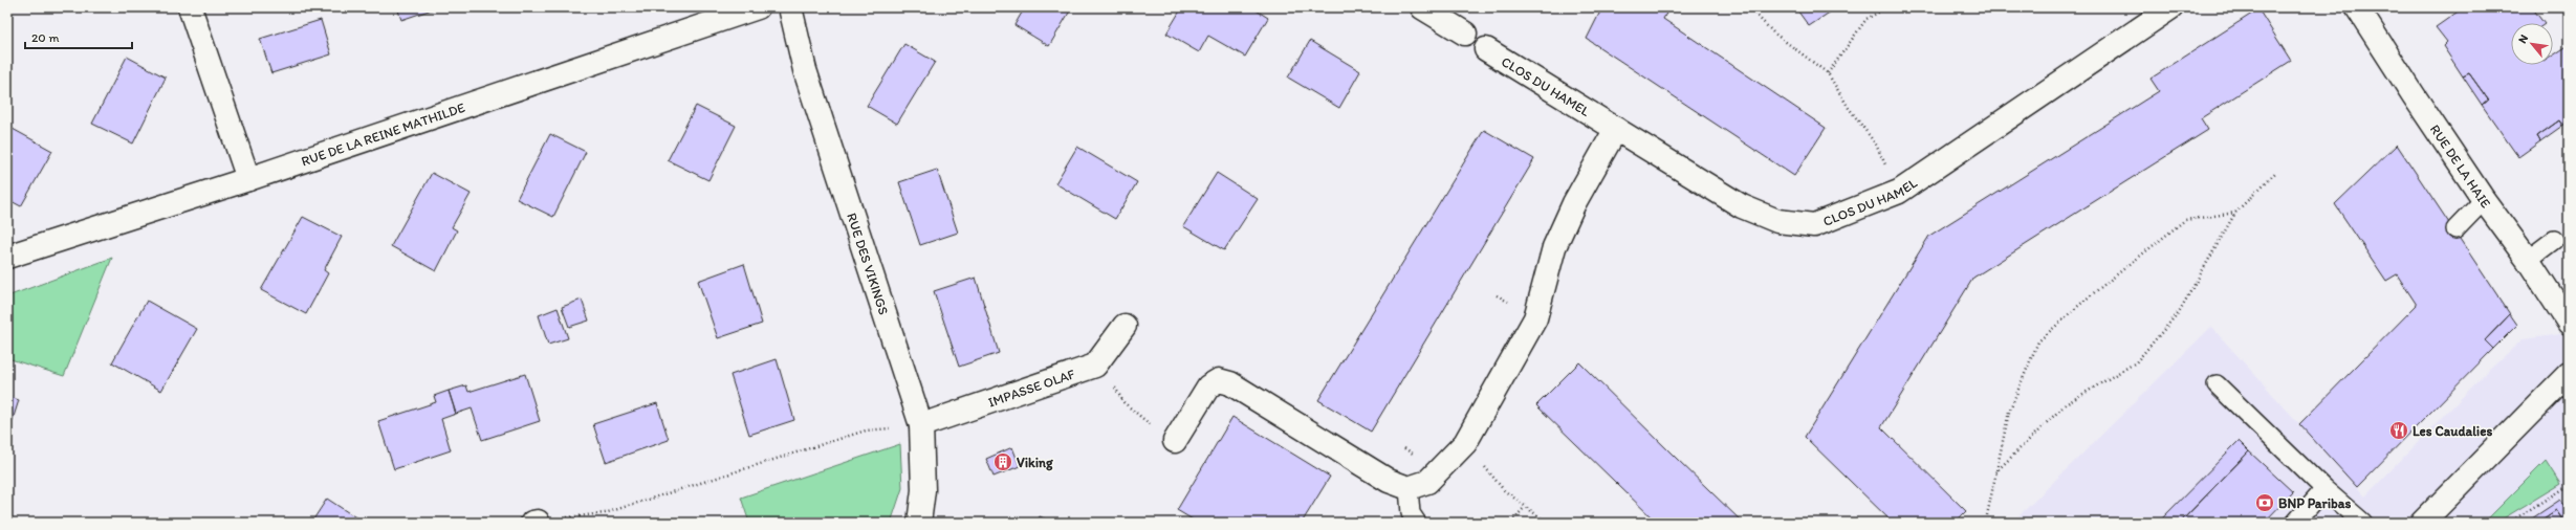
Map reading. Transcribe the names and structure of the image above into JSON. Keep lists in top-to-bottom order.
{
  "streets": {
    "street": [
      "CLOS DU HAMEL",
      "RUE DE LA REINE MATHILDE",
      "RUE DE LA HAIE",
      "RUE DES VIKINGS",
      "IMPASSE OLAF"
    ]
  },
  "crossings": [
    ["RUE DES VIKINGS", "IMPASSE OLAF"]
  ],
  "places": {
    "restaurant": ["Les Caudalies"],
    "building": ["Viking"],
    "bank": ["BNP Paribas"]
  },
  "scale_bar": "20 m",
  "north": "top left"
}
